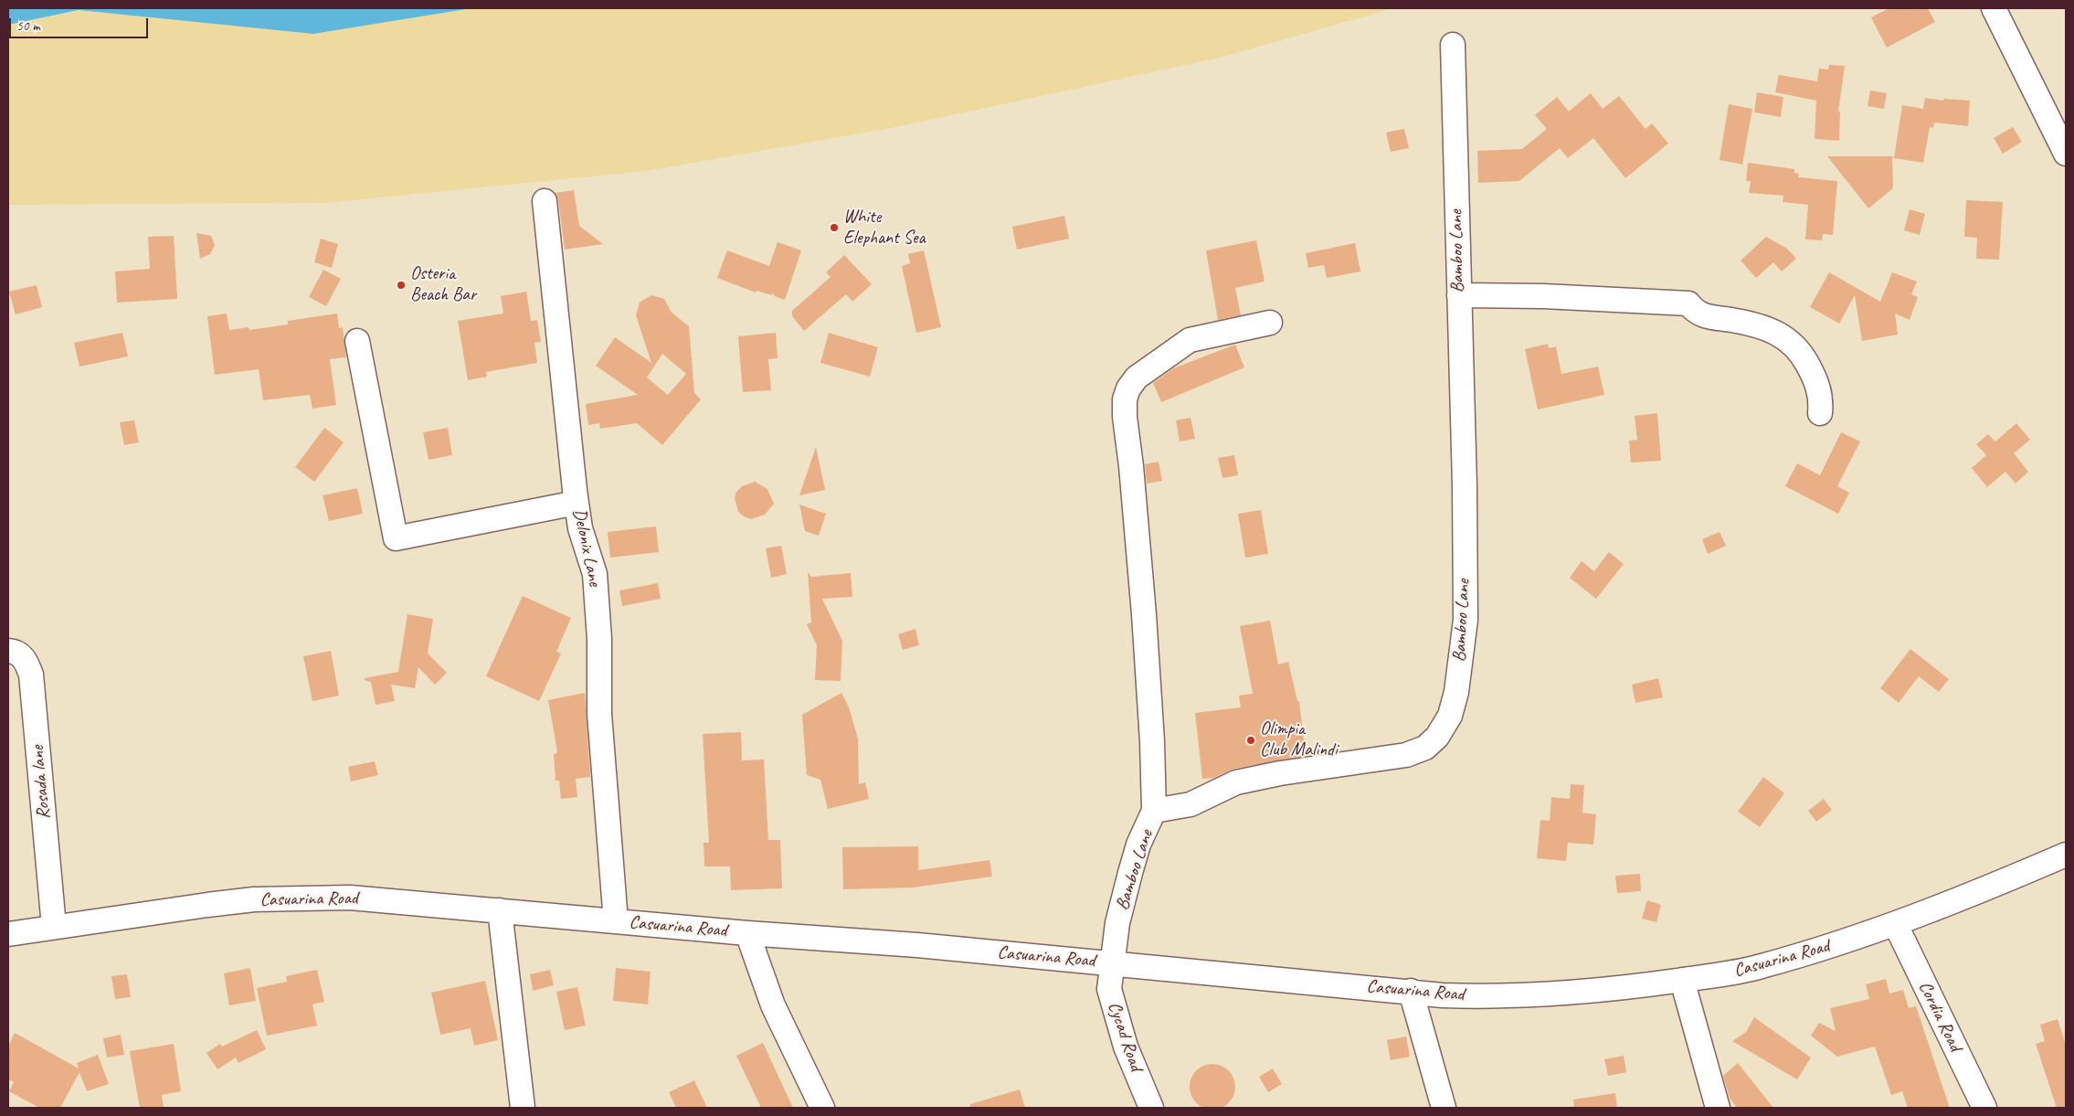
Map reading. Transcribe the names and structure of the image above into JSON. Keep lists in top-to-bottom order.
{
  "streets": {
    "street": [
      "Bamboo Lane",
      "Delonix Lane",
      "Rosada lane",
      "Casuarina Road",
      "Cordia Road",
      "Cycad Road"
    ]
  },
  "crossings": [
    ["Bamboo Lane", "Casuarina Road"],
    ["Bamboo Lane", "Cycad Road"],
    ["Delonix Lane", "Casuarina Road"],
    ["Rosada lane", "Casuarina Road"],
    ["Casuarina Road", "Cordia Road"],
    ["Casuarina Road", "Cycad Road"]
  ],
  "places": ["White Elephant Sea", "Osteria Beach Bar", "Olimpia Club Malindi"],
  "scale_bar": "50 m"
}
